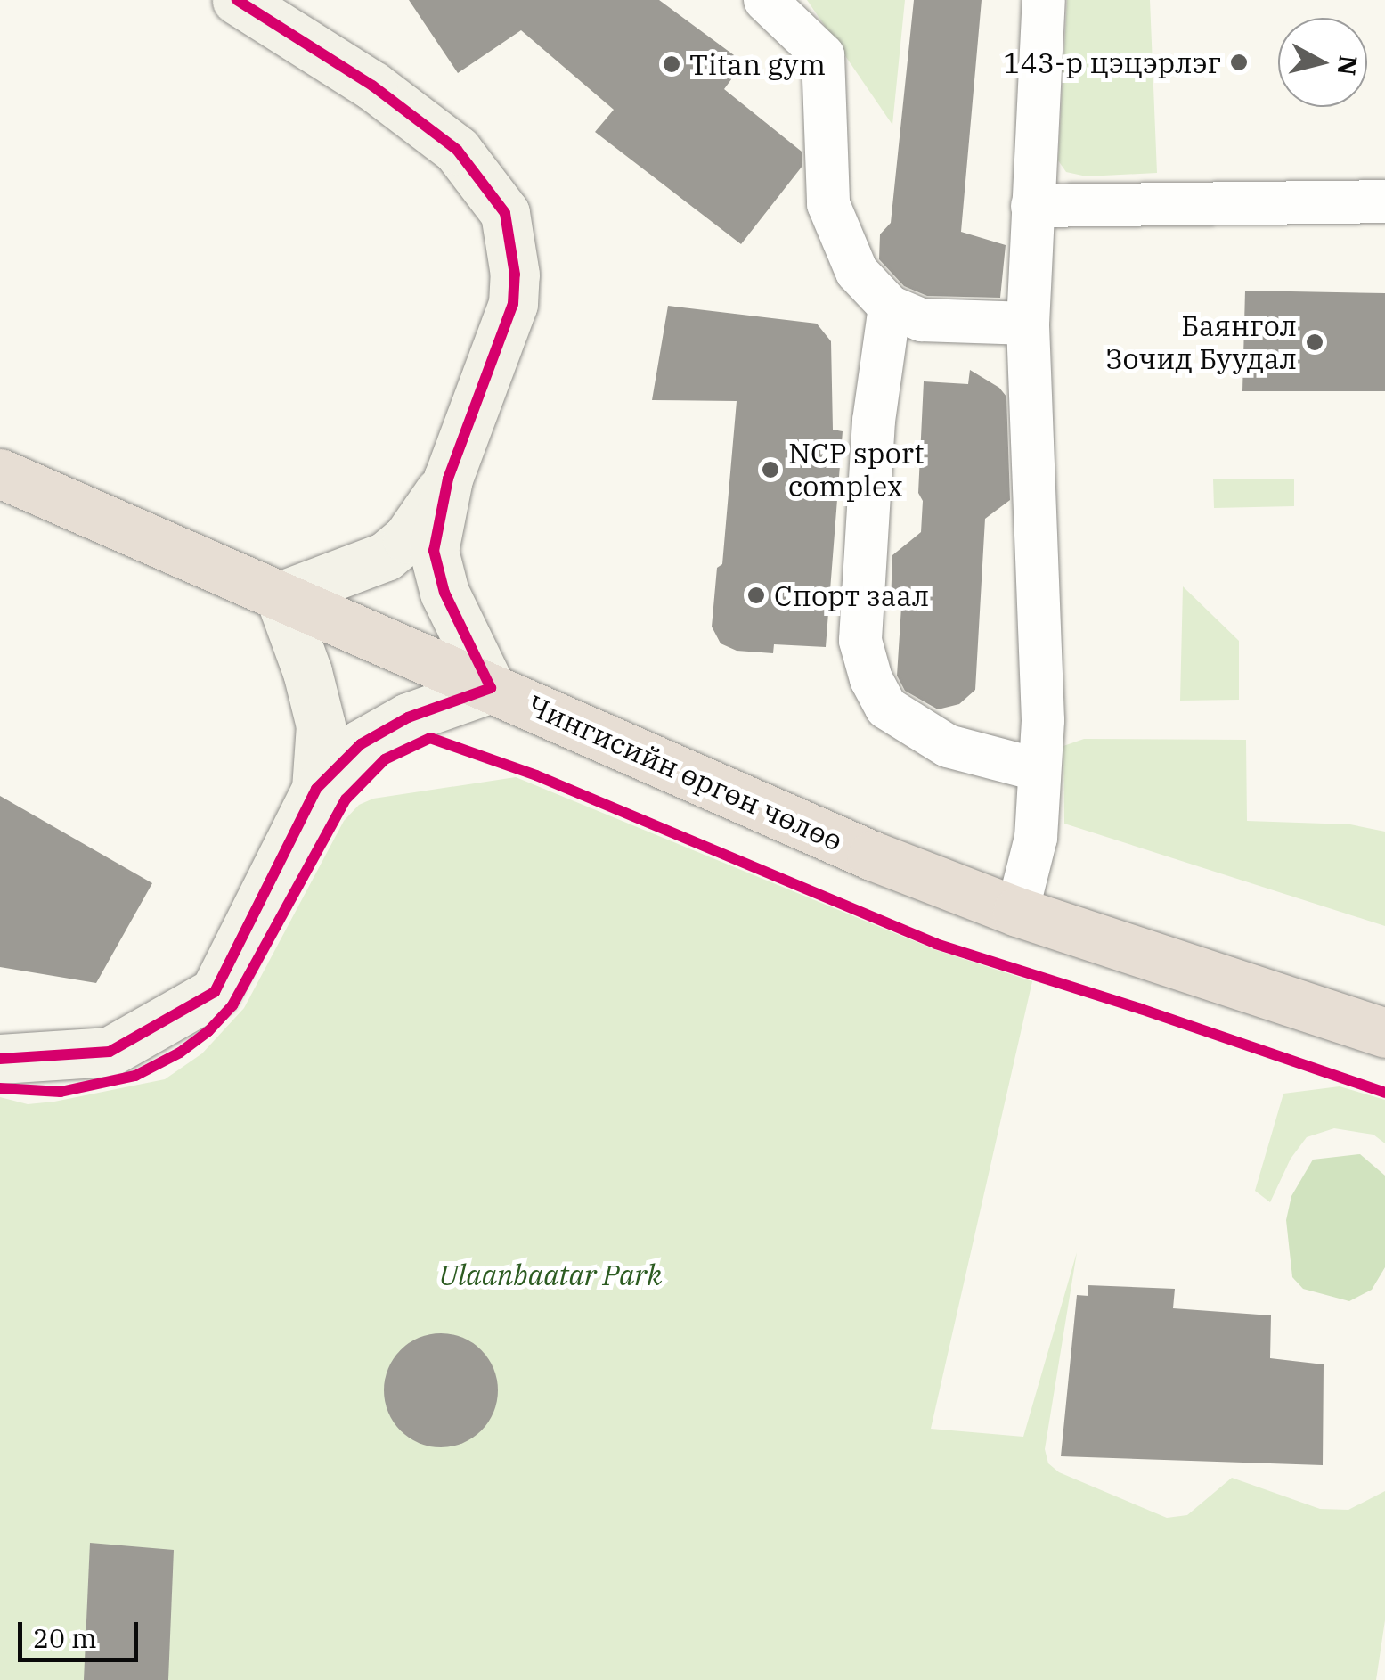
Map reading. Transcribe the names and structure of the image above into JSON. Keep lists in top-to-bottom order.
{
  "streets": {
    "highway": ["Чингисийн өргөн чөлөө"]
  },
  "parks": ["Ulaanbaatar Park"],
  "places": [
    "143-р цэцэрлэг",
    "Titan gym",
    "Баянгол Зочид Буудал",
    "NCP sport complex",
    "Спорт заал"
  ],
  "scale_bar": "20 m",
  "north": "right"
}
